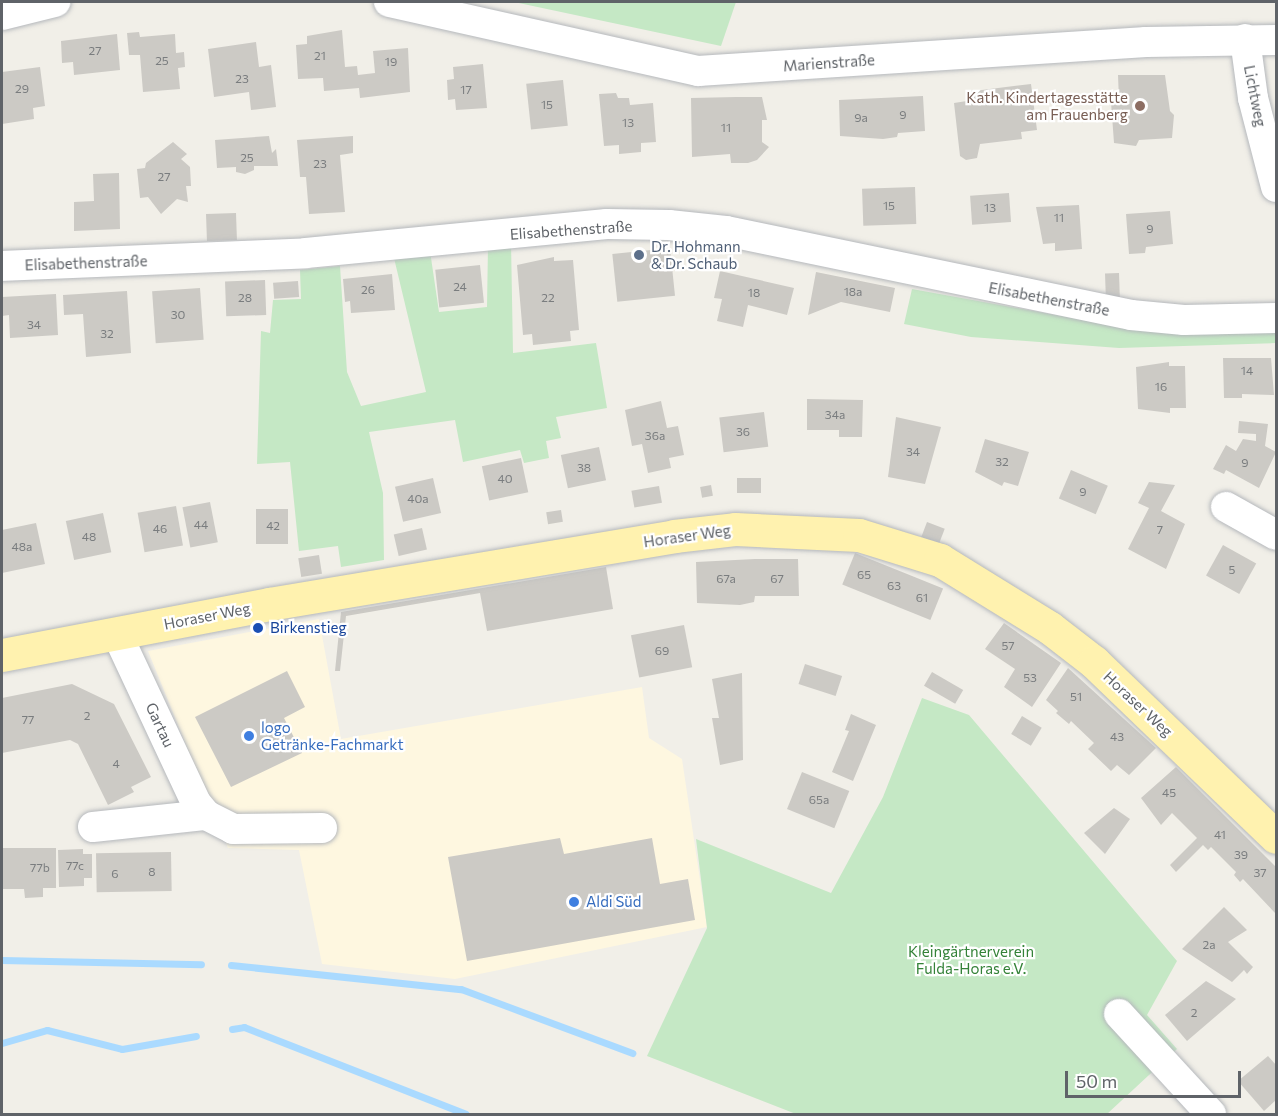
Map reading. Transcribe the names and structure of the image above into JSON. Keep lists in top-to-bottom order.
{
  "streets": {
    "main road": ["Horaser Weg"],
    "street": [
      "Marienstraße",
      "Lichtweg",
      "Elisabethenstraße",
      "Gartau"
    ]
  },
  "crossings": [
    ["Marienstraße", "Lichtweg"],
    ["Horaser Weg", "Gartau"]
  ],
  "parks": ["Kleingärtnerverein Fulda-Horas e.V."],
  "places": [
    "Kath. Kindertagesstätte am Frauenberg",
    "Dr. Hohmann & Dr. Schaub",
    "Birkenstieg",
    "logo Getränke-Fachmarkt",
    "Aldi Süd"
  ],
  "house_numbers": [
    "27",
    "21",
    "25",
    "19",
    "23",
    "29",
    "17",
    "15",
    "9",
    "9a",
    "13",
    "11",
    "25",
    "23",
    "27",
    "15",
    "13",
    "11",
    "9",
    "24",
    "26",
    "18a",
    "18",
    "28",
    "22",
    "30",
    "34",
    "32",
    "14",
    "16",
    "34a",
    "36",
    "36a",
    "34",
    "32",
    "9",
    "38",
    "40",
    "9",
    "40a",
    "44",
    "42",
    "46",
    "7",
    "48",
    "48a",
    "5",
    "65",
    "67a",
    "67",
    "63",
    "61",
    "57",
    "69",
    "53",
    "51",
    "2",
    "77",
    "43",
    "4",
    "45",
    "65a",
    "41",
    "39",
    "77c",
    "77b",
    "8",
    "37",
    "6",
    "2a",
    "2"
  ],
  "scale_bar": "50 m"
}
